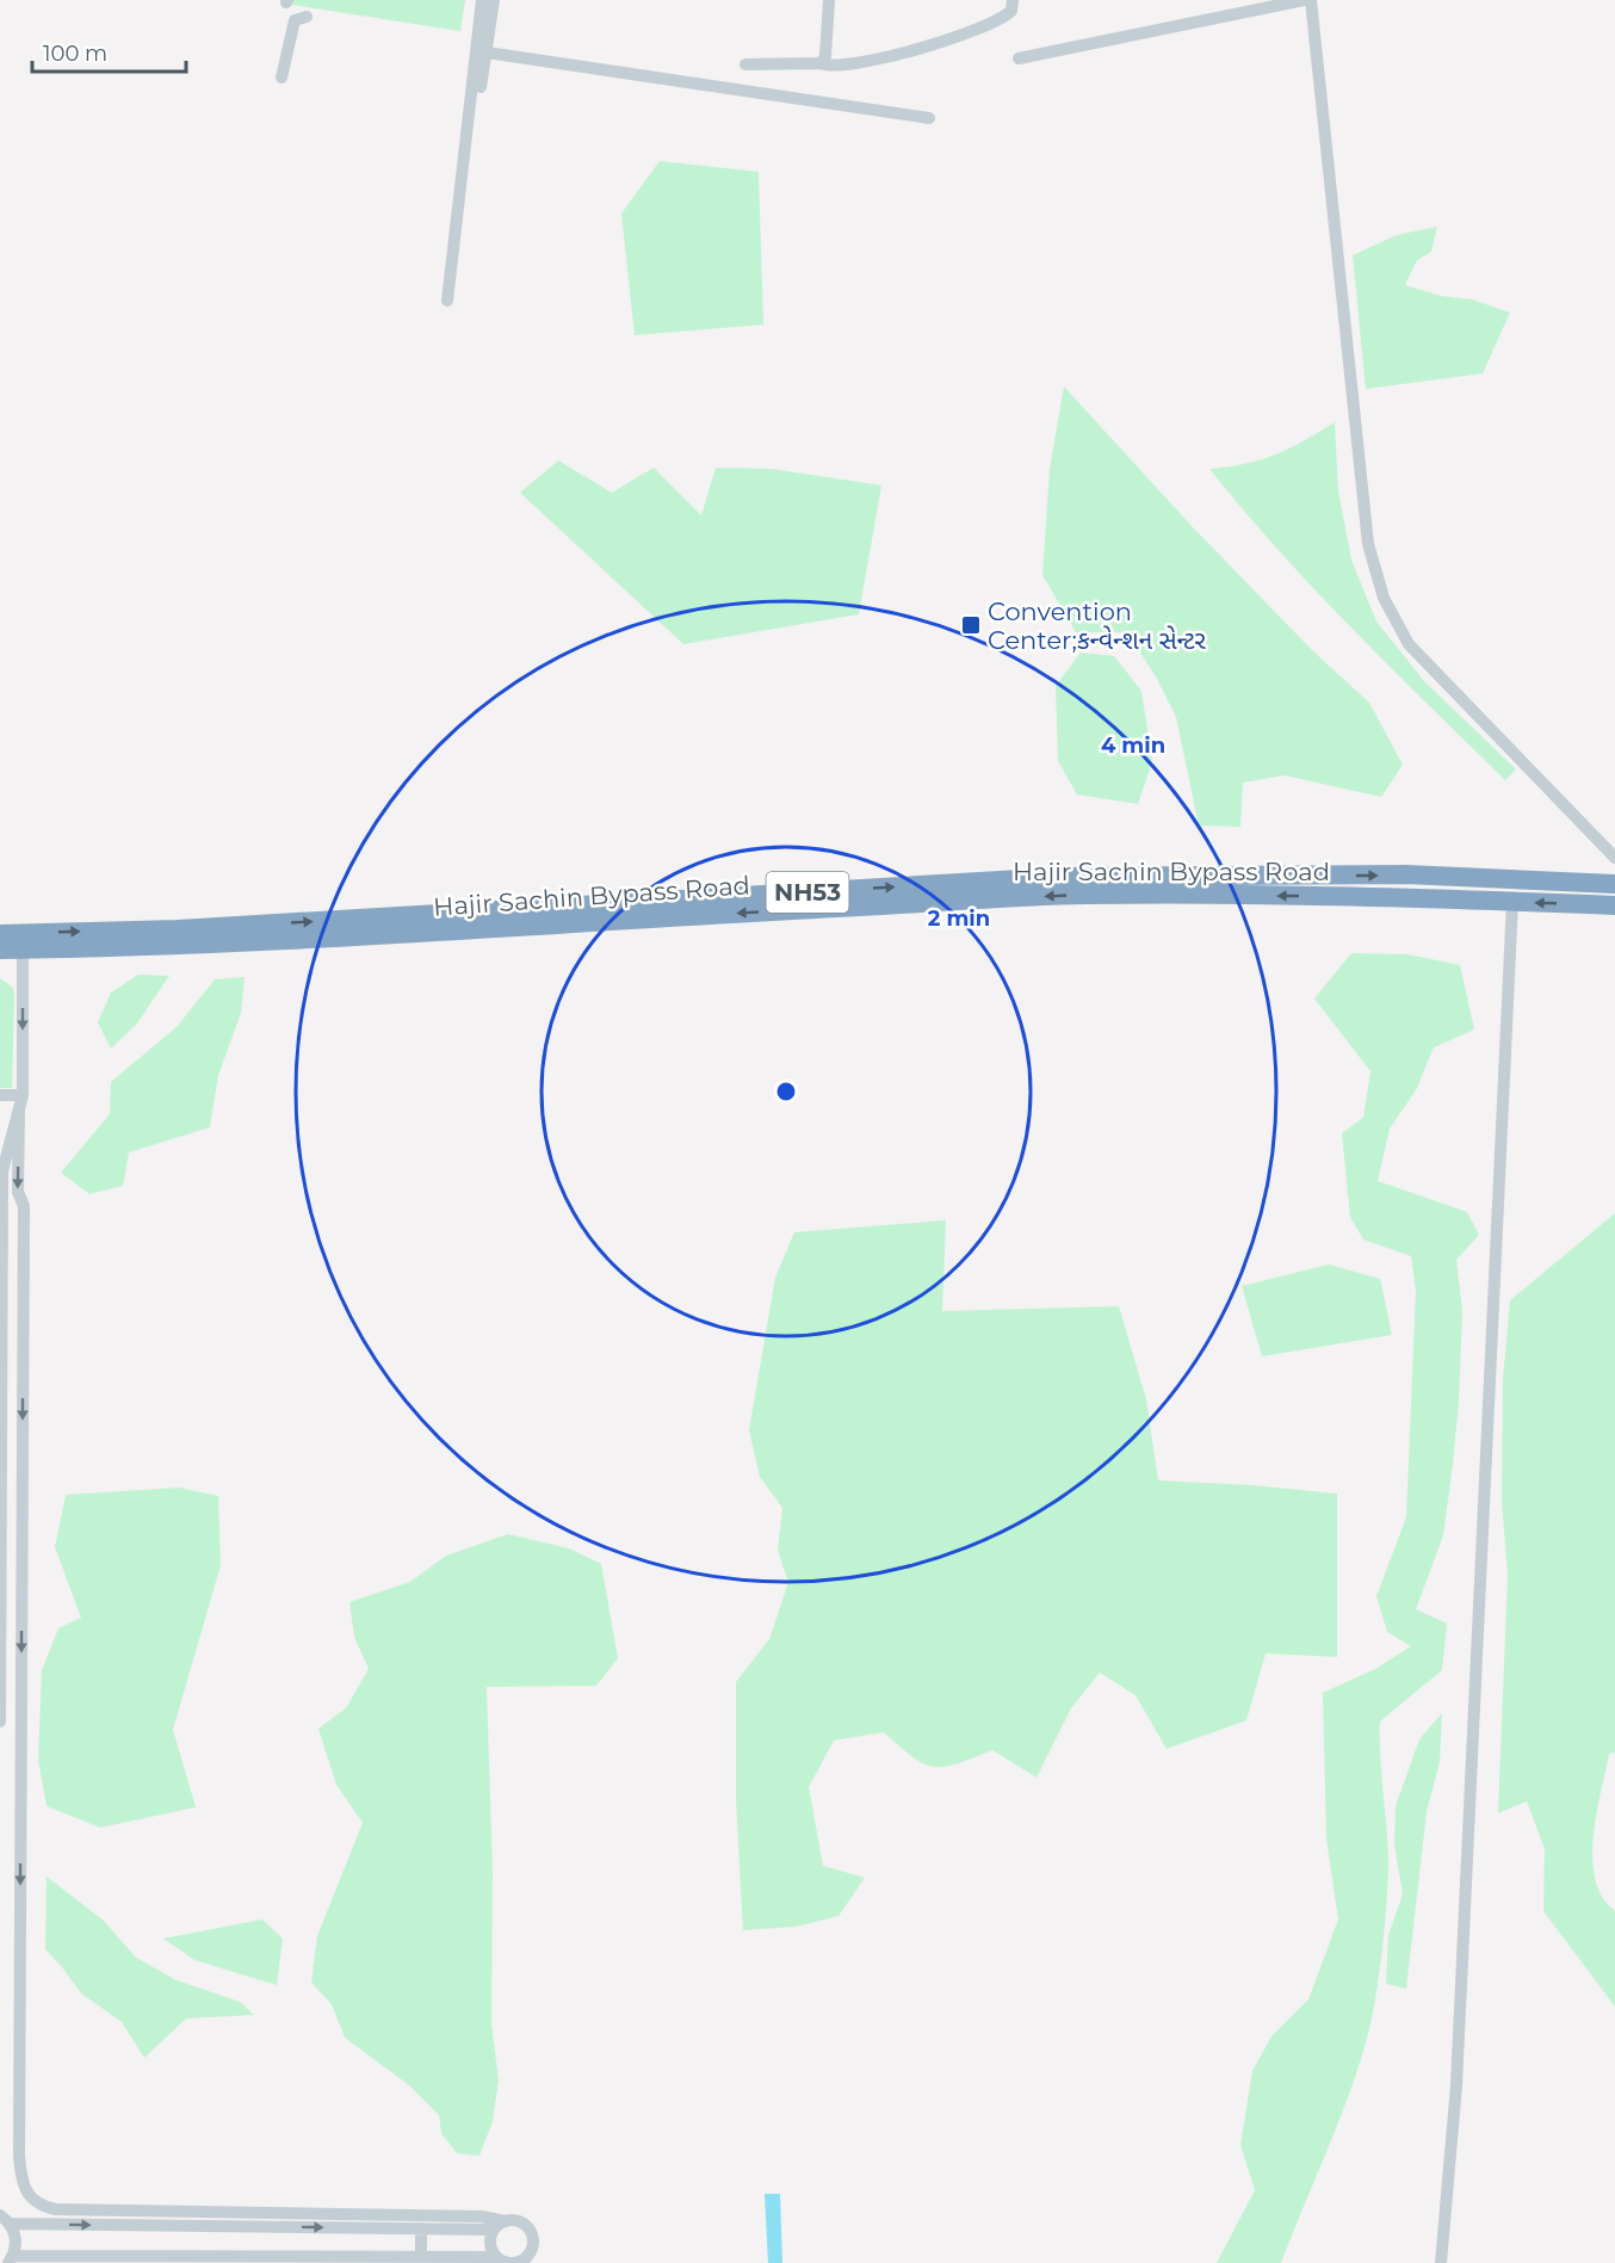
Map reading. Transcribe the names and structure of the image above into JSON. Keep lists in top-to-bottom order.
{
  "streets": {
    "highway": ["Hajir Sachin Bypass Road", "NH53"]
  },
  "places": {
    "transit": ["Convention Center;કન્વેન્શન સેન્ટર"]
  },
  "scale_bar": "100 m",
  "rings": ["4 min", "2 min"]
}
